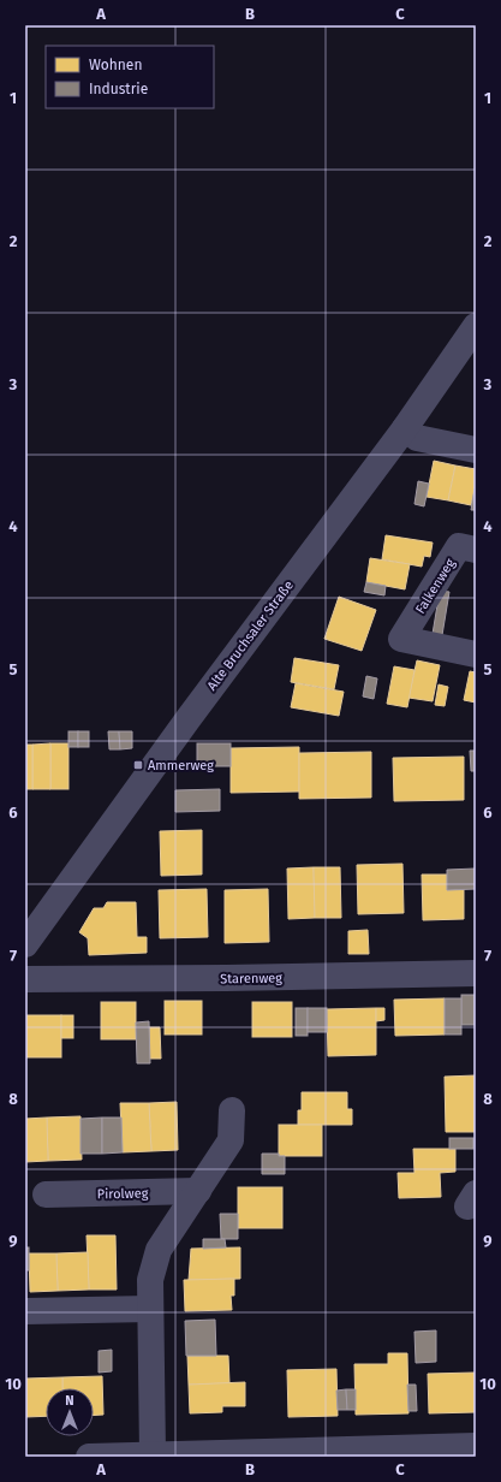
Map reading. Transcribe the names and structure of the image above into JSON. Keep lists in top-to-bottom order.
{
  "streets": {
    "street": [
      "Falkenweg",
      "Alte Bruchsaler Straße",
      "Starenweg",
      "Pirolweg"
    ]
  },
  "places": {
    "transit": ["Ammerweg"]
  },
  "legend": ["Wohnen", "Industrie"],
  "north": "top",
  "grid": {
    "columns": ["A", "B", "C"],
    "rows": [
      "1",
      "2",
      "3",
      "4",
      "5",
      "6",
      "7",
      "8",
      "9",
      "10"
    ]
  }
}
